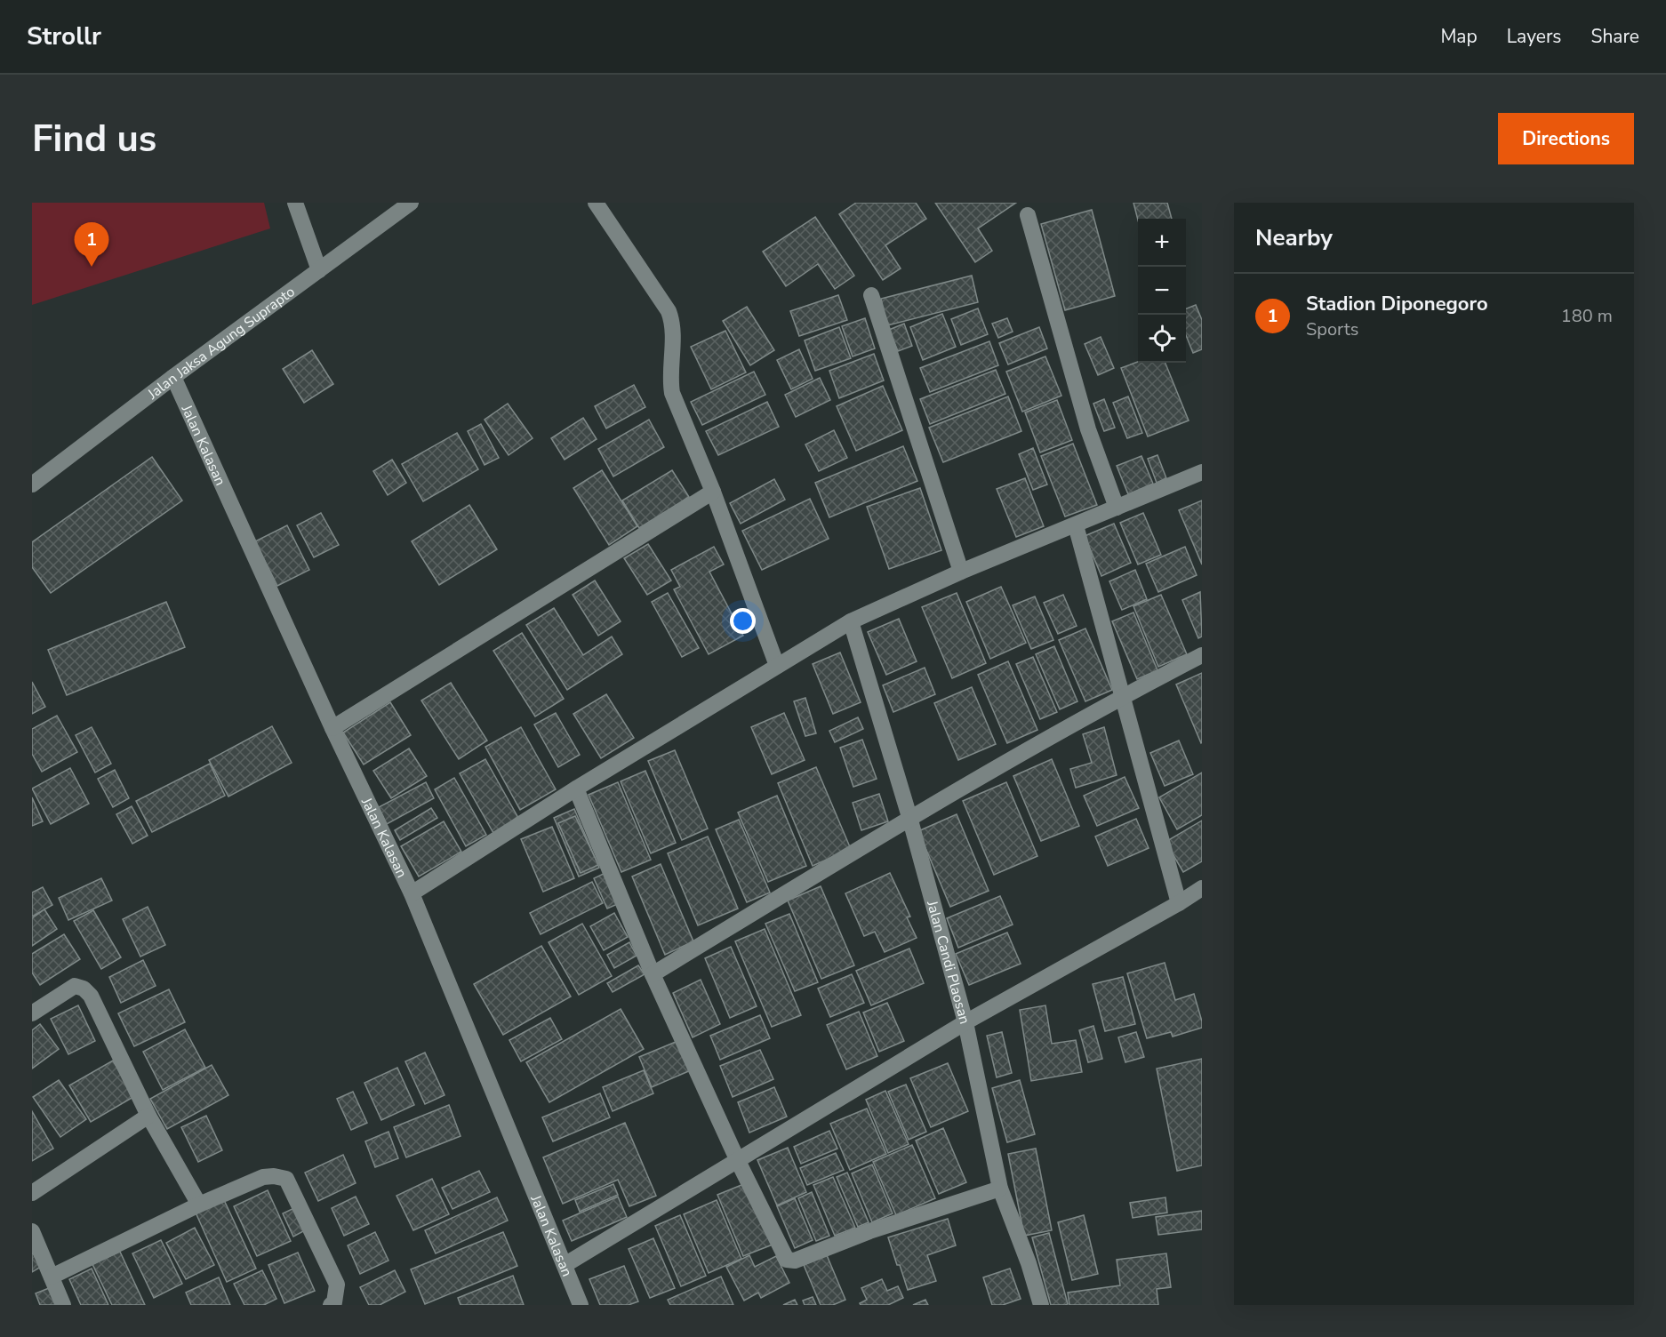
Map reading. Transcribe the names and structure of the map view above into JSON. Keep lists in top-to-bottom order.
{
  "streets": {
    "street": ["Jalan Jaksa Agung Suprapto", "Jalan Kalasan", "Jalan Candi Plaosan"]
  },
  "crossings": [
    ["Jalan Jaksa Agung Suprapto", "Jalan Kalasan"]
  ],
  "page": {
    "header": "Strollr",
    "nav": ["Map", "Layers", "Share"],
    "buttons": "Directions",
    "title": "Find us",
    "heading": "Nearby",
    "map_buttons": ["+", "−"],
    "pins": "1",
    "list": [
      {
        "mark": "1",
        "name": "Stadion Diponegoro",
        "note": "Sports",
        "value": "180 m"
      }
    ]
  }
}
